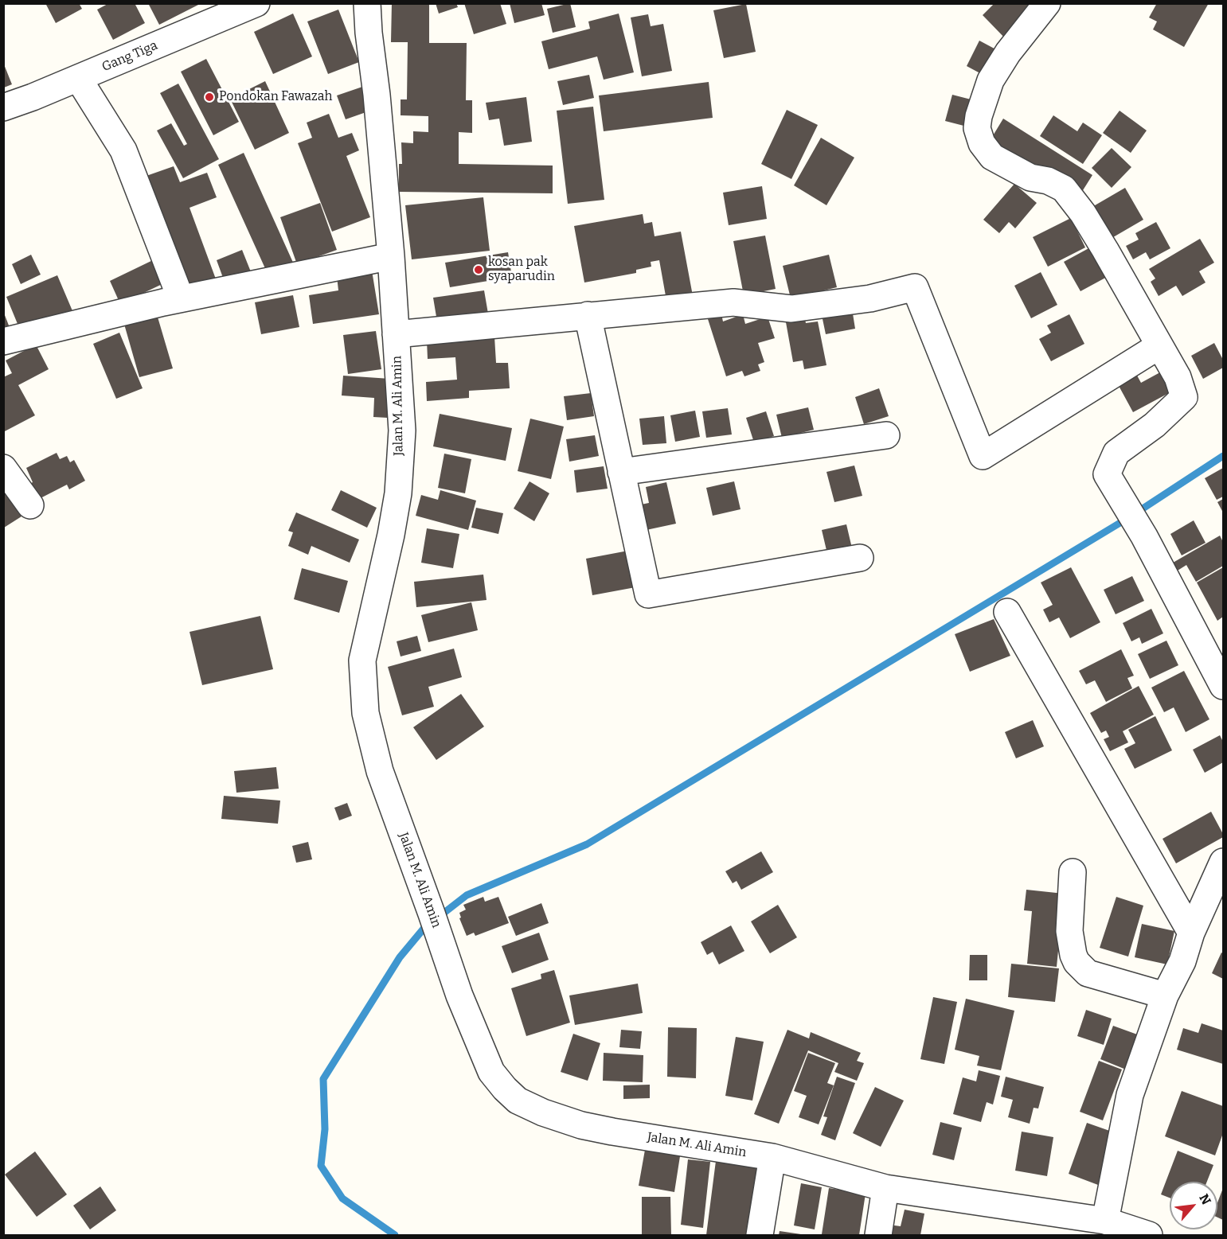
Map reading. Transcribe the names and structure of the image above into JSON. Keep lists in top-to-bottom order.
{
  "streets": {
    "street": ["Gang Tiga", "Jalan M. Ali Amin"]
  },
  "places": ["Pondokan Fawazah", "kosan pak syaparudin"],
  "north": "top right"
}
